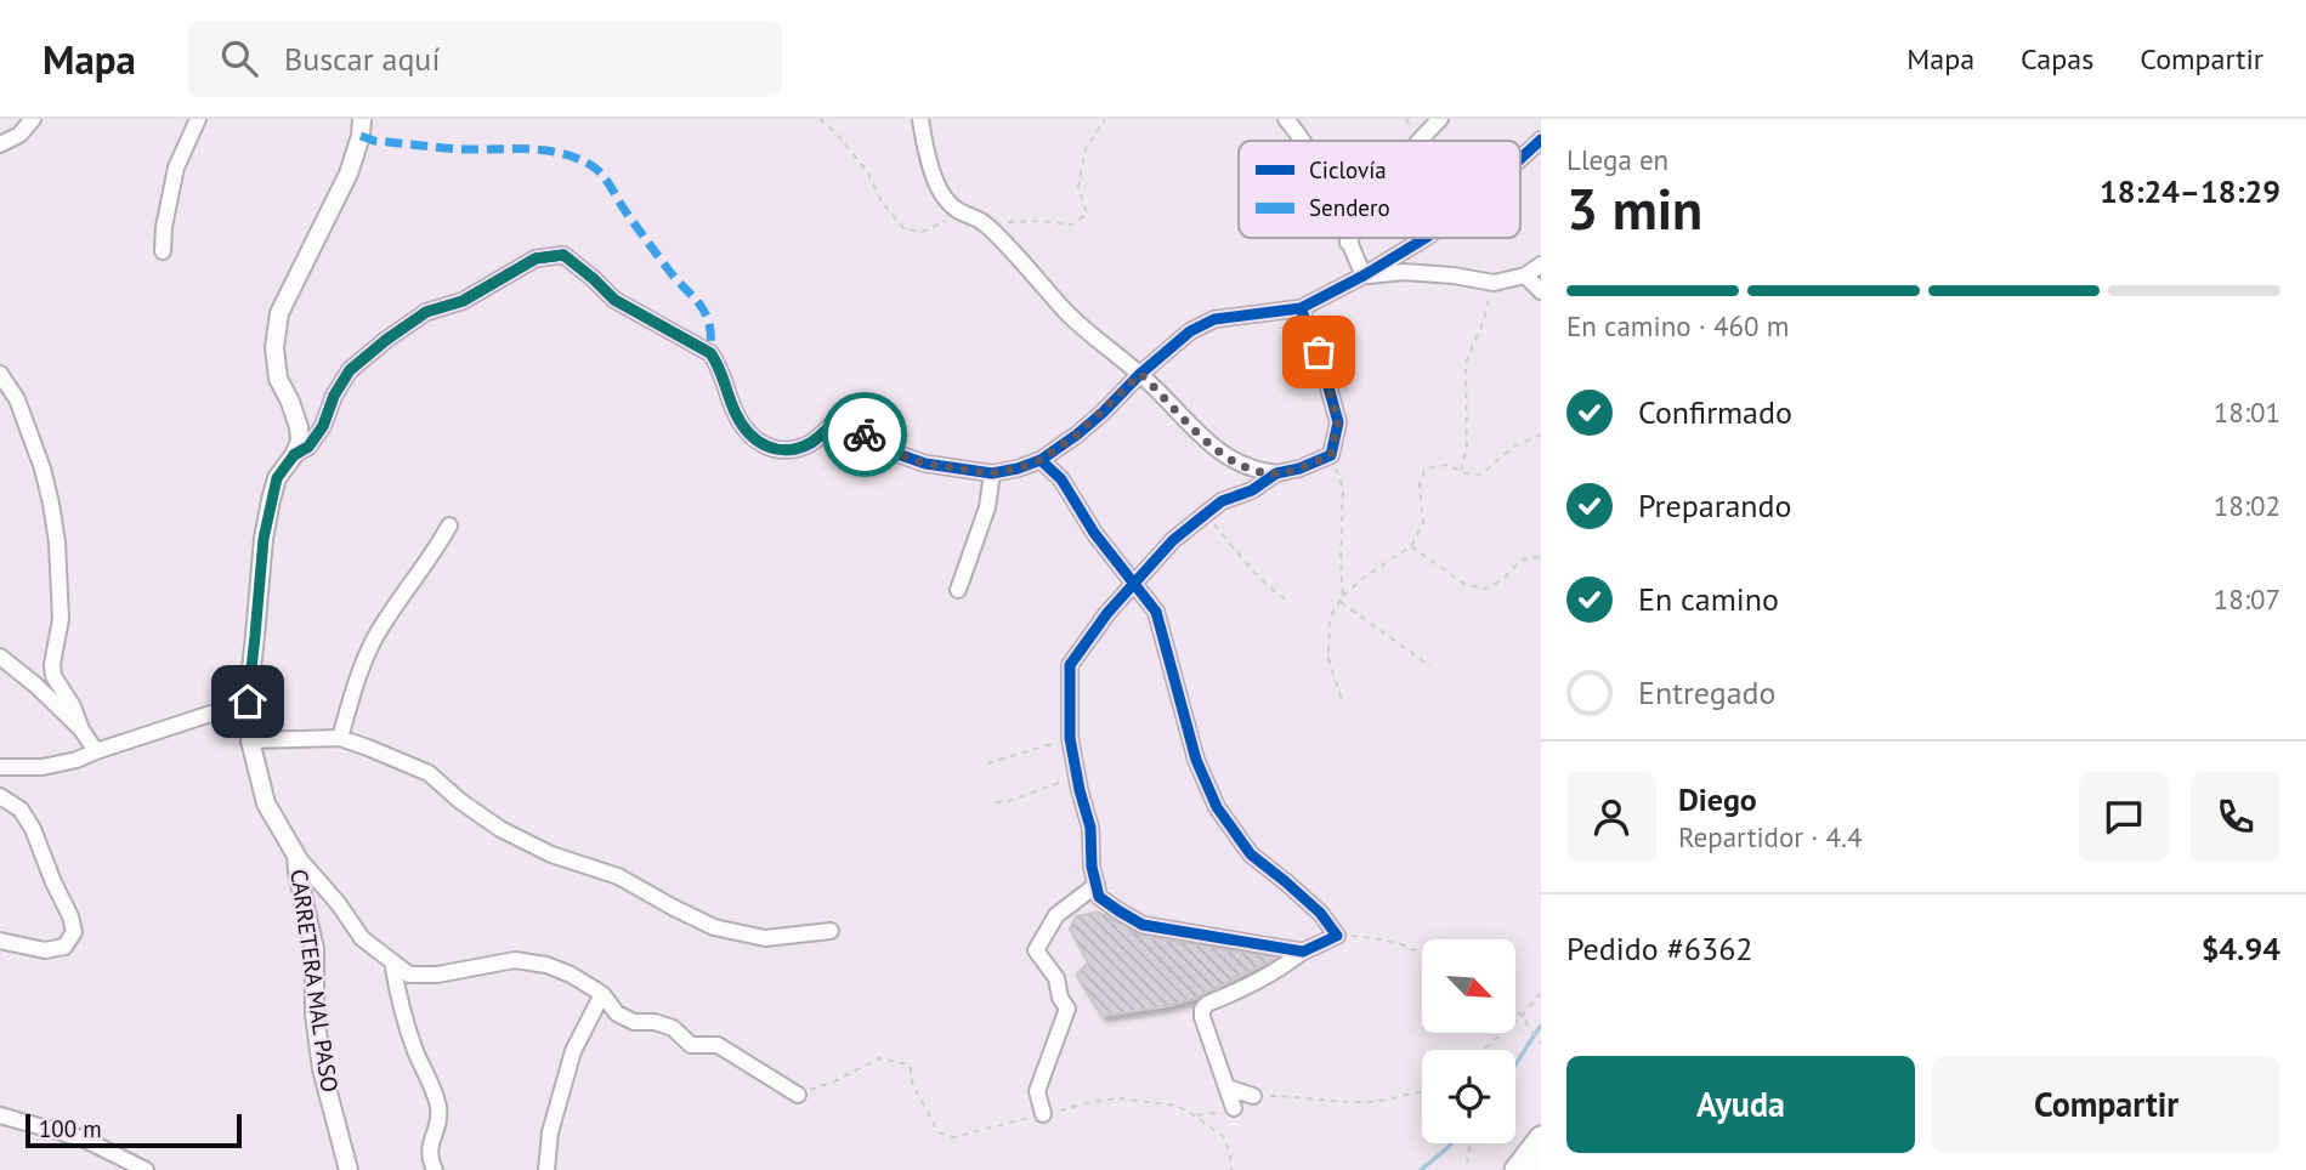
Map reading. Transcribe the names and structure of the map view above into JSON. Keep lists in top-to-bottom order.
{
  "streets": {
    "street": ["CARRETERA MAL PASO"]
  },
  "legend": ["Ciclovía", "Sendero"],
  "scale_bar": "100 m",
  "north": "bottom right",
  "page": {
    "header": "Mapa",
    "search": "Buscar aquí",
    "nav": ["Mapa", "Capas", "Compartir"],
    "heading": ["3 min", "Llega en", "18:24–18:29"],
    "panel": [
      "Diego",
      "Repartidor · 4.4",
      "Pedido #6362",
      "$4.94"
    ],
    "bar": "En camino · 460 m",
    "list": [
      ["Confirmado", "18:01"],
      ["Preparando", "18:02"],
      ["En camino", "18:07"],
      "Entregado"
    ],
    "buttons": ["Ayuda", "Compartir"],
    "scale": "100 m"
  }
}
